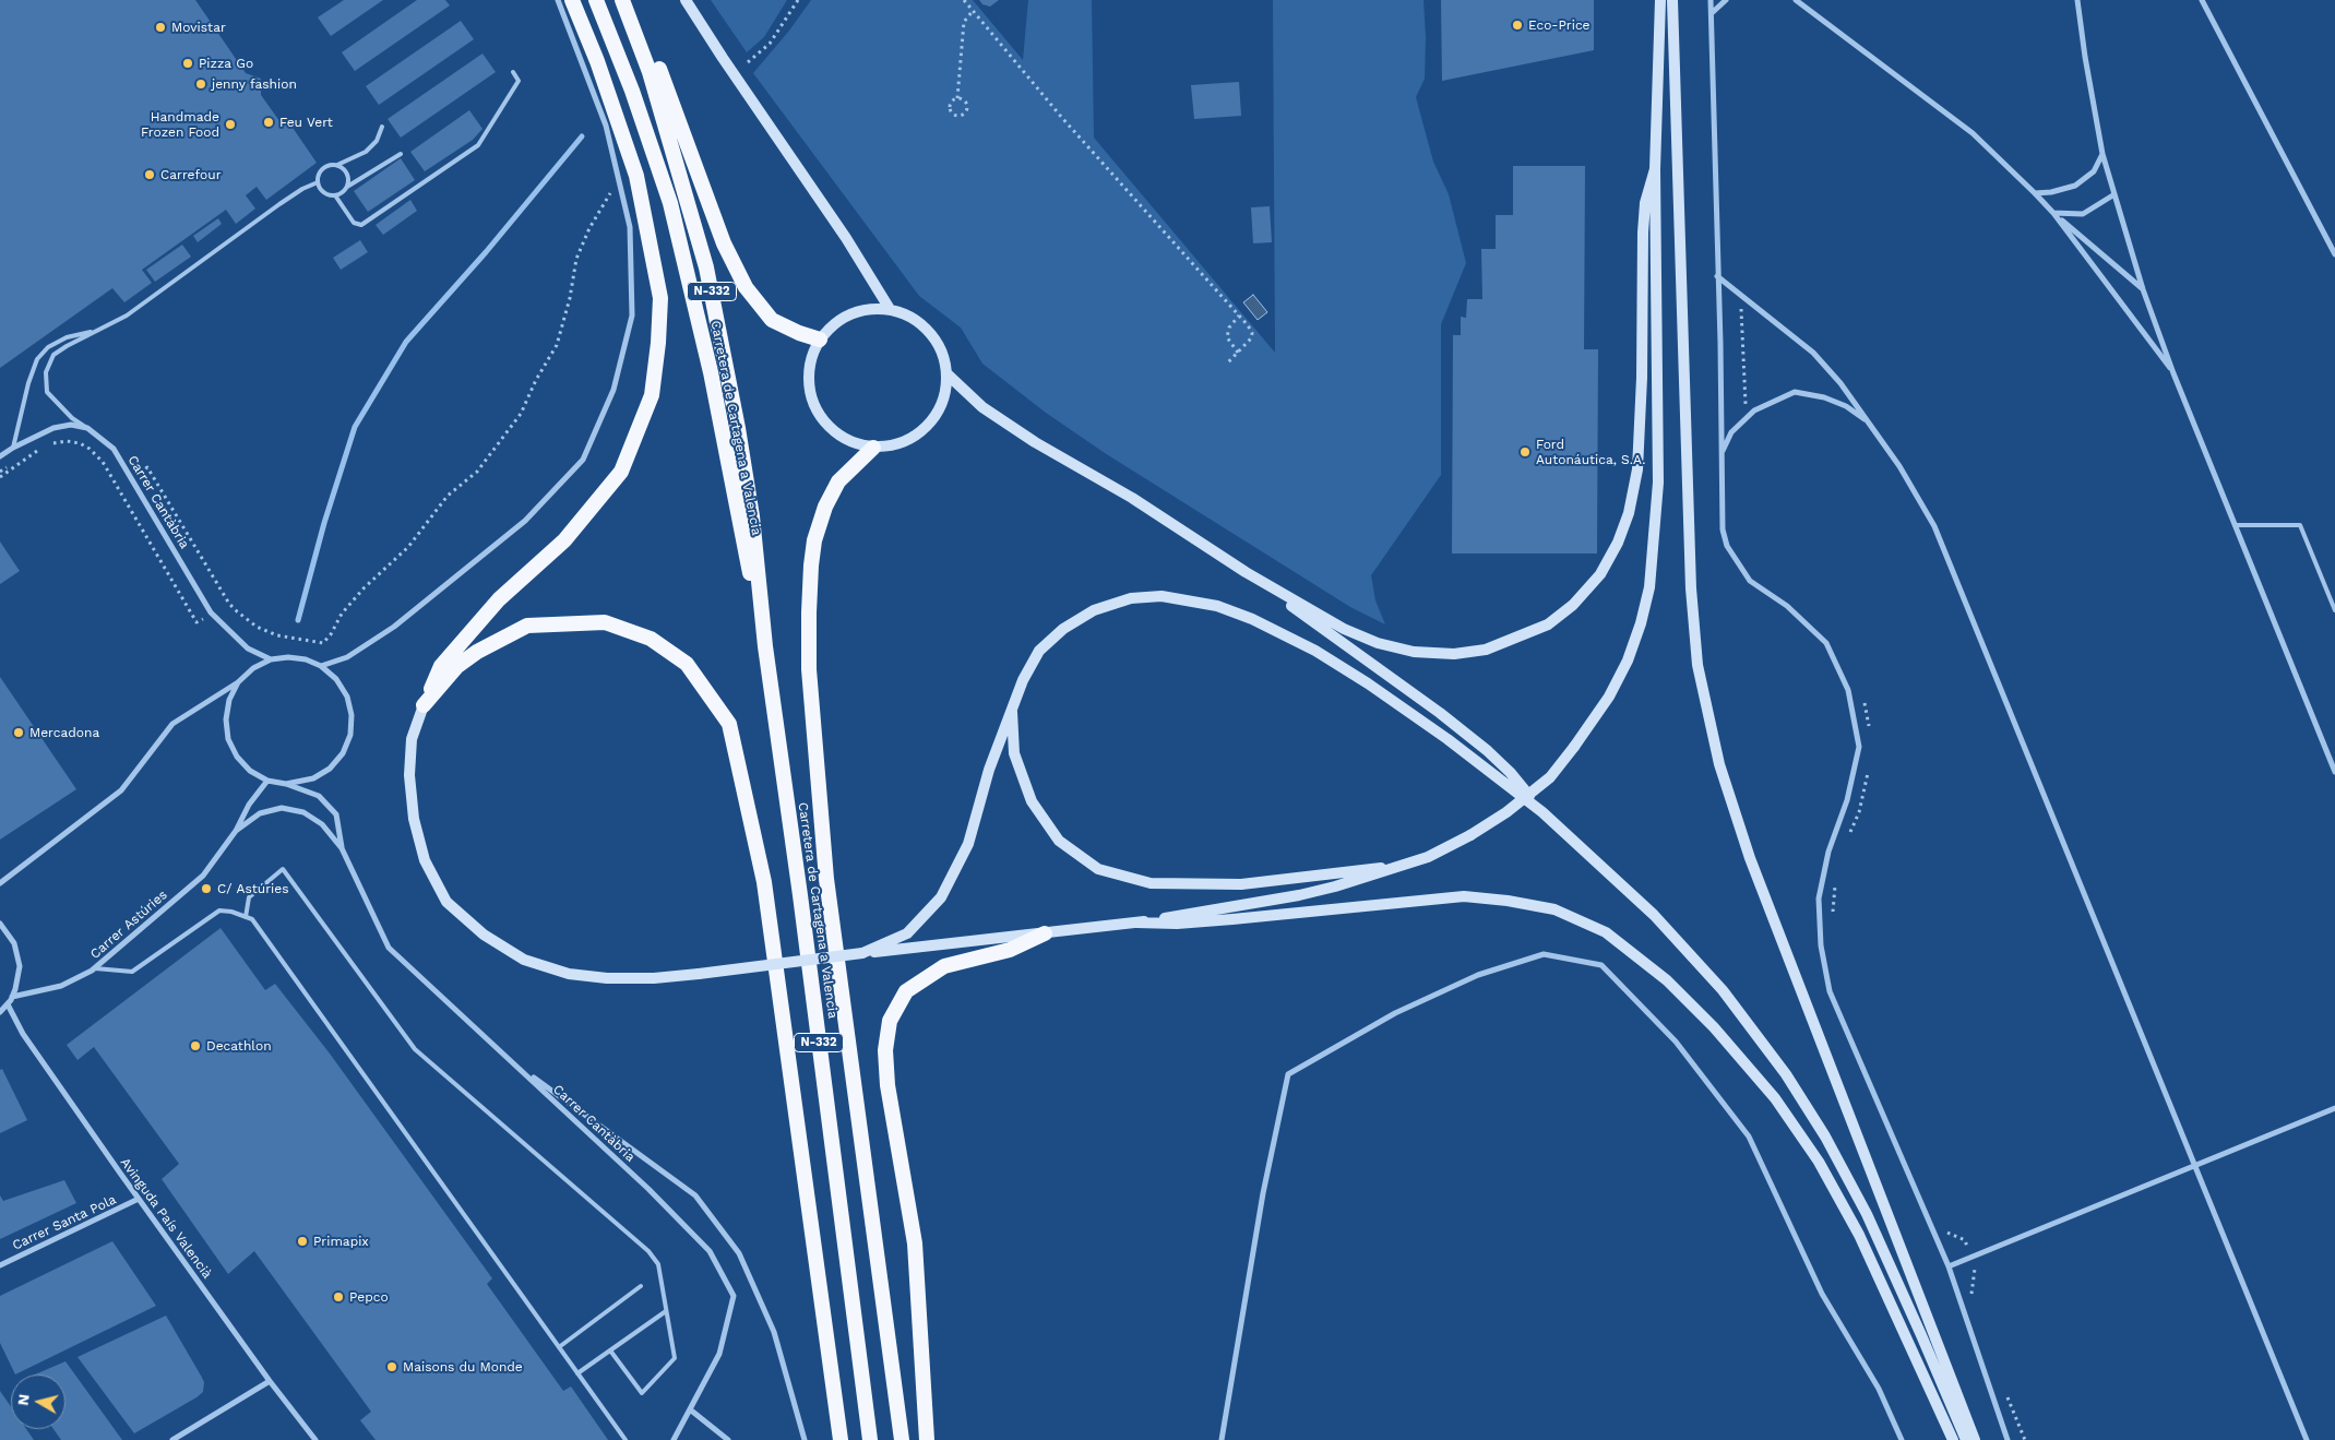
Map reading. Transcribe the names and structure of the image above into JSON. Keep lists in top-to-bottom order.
{
  "streets": {
    "highway": ["N-332", "Carretera de Cartagena a Valencia"],
    "street": [
      "Carrer Cantàbria",
      "Carrer Astúries",
      "Avinguda País Valencià",
      "Carrer Santa Pola"
    ]
  },
  "crossings": [
    ["Avinguda País Valencià", "Carrer Santa Pola"]
  ],
  "places": [
    "Eco-Price",
    "Movistar",
    "Pizza Go",
    "jenny fashion",
    "Feu Vert",
    "Handmade Frozen Food",
    "Carrefour",
    "Ford Autonáutica, S.A.",
    "Mercadona",
    "C/ Astúries",
    "Decathlon",
    "Primapix",
    "Pepco",
    "Maisons du Monde"
  ],
  "north": "left"
}
